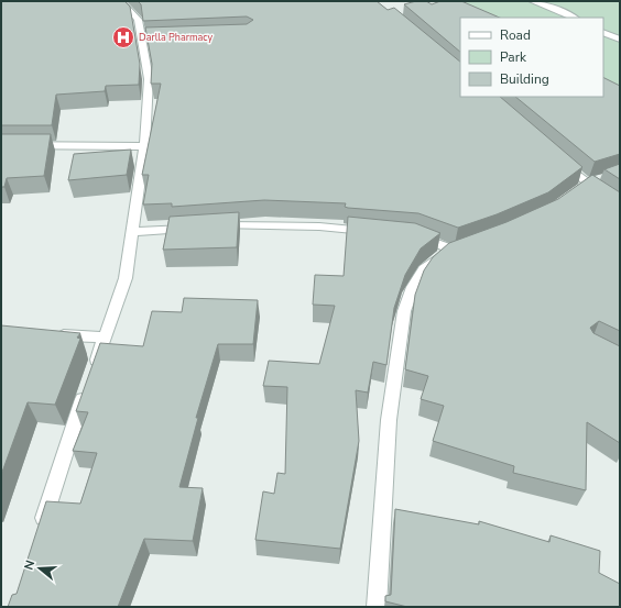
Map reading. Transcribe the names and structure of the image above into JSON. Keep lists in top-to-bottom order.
{
  "places": {
    "hospital": ["Darlla Pharmacy"]
  },
  "legend": ["Road", "Park", "Building"],
  "north": "left"
}
